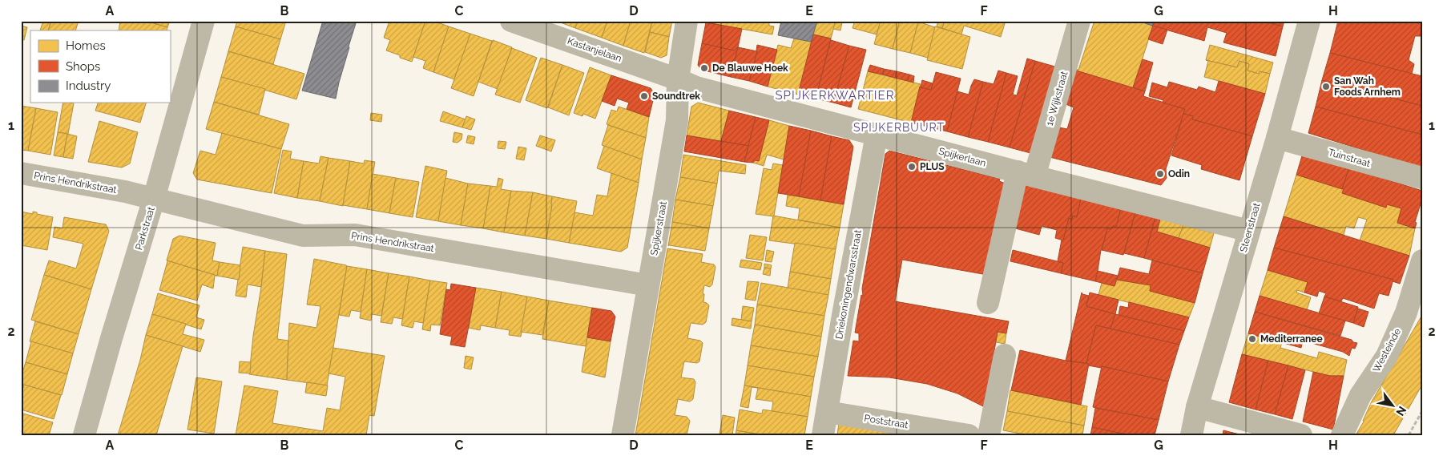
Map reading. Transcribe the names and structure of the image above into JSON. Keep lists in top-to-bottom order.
{
  "streets": {
    "street": [
      "Kastanjelaan",
      "1e Wijkstraat",
      "Spijkerlaan",
      "Tuinstraat",
      "Prins Hendrikstraat",
      "Steenstraat",
      "Parkstraat",
      "Spijkerstraat",
      "Driekoningendwarsstraat",
      "Westeinde",
      "Poststraat"
    ]
  },
  "crossings": [
    ["Kastanjelaan", "Spijkerlaan"],
    ["Kastanjelaan", "Spijkerstraat"],
    ["1e Wijkstraat", "Spijkerlaan"],
    ["Spijkerlaan", "Steenstraat"],
    ["Spijkerlaan", "Spijkerstraat"],
    ["Spijkerlaan", "Driekoningendwarsstraat"],
    ["Tuinstraat", "Steenstraat"],
    ["Prins Hendrikstraat", "Parkstraat"],
    ["Prins Hendrikstraat", "Spijkerstraat"],
    ["Driekoningendwarsstraat", "Poststraat"]
  ],
  "districts": ["SPIJKERKWARTIER", "SPIJKERBUURT"],
  "places": [
    "De Blauwe Hoek",
    "San Wah Foods Arnhem",
    "Soundtrek",
    "PLUS",
    "Odin",
    "Mediterranee"
  ],
  "legend": ["Homes", "Shops", "Industry"],
  "north": "bottom right",
  "grid": {
    "columns": [
      "A",
      "B",
      "C",
      "D",
      "E",
      "F",
      "G",
      "H"
    ],
    "rows": ["1", "2"]
  }
}
